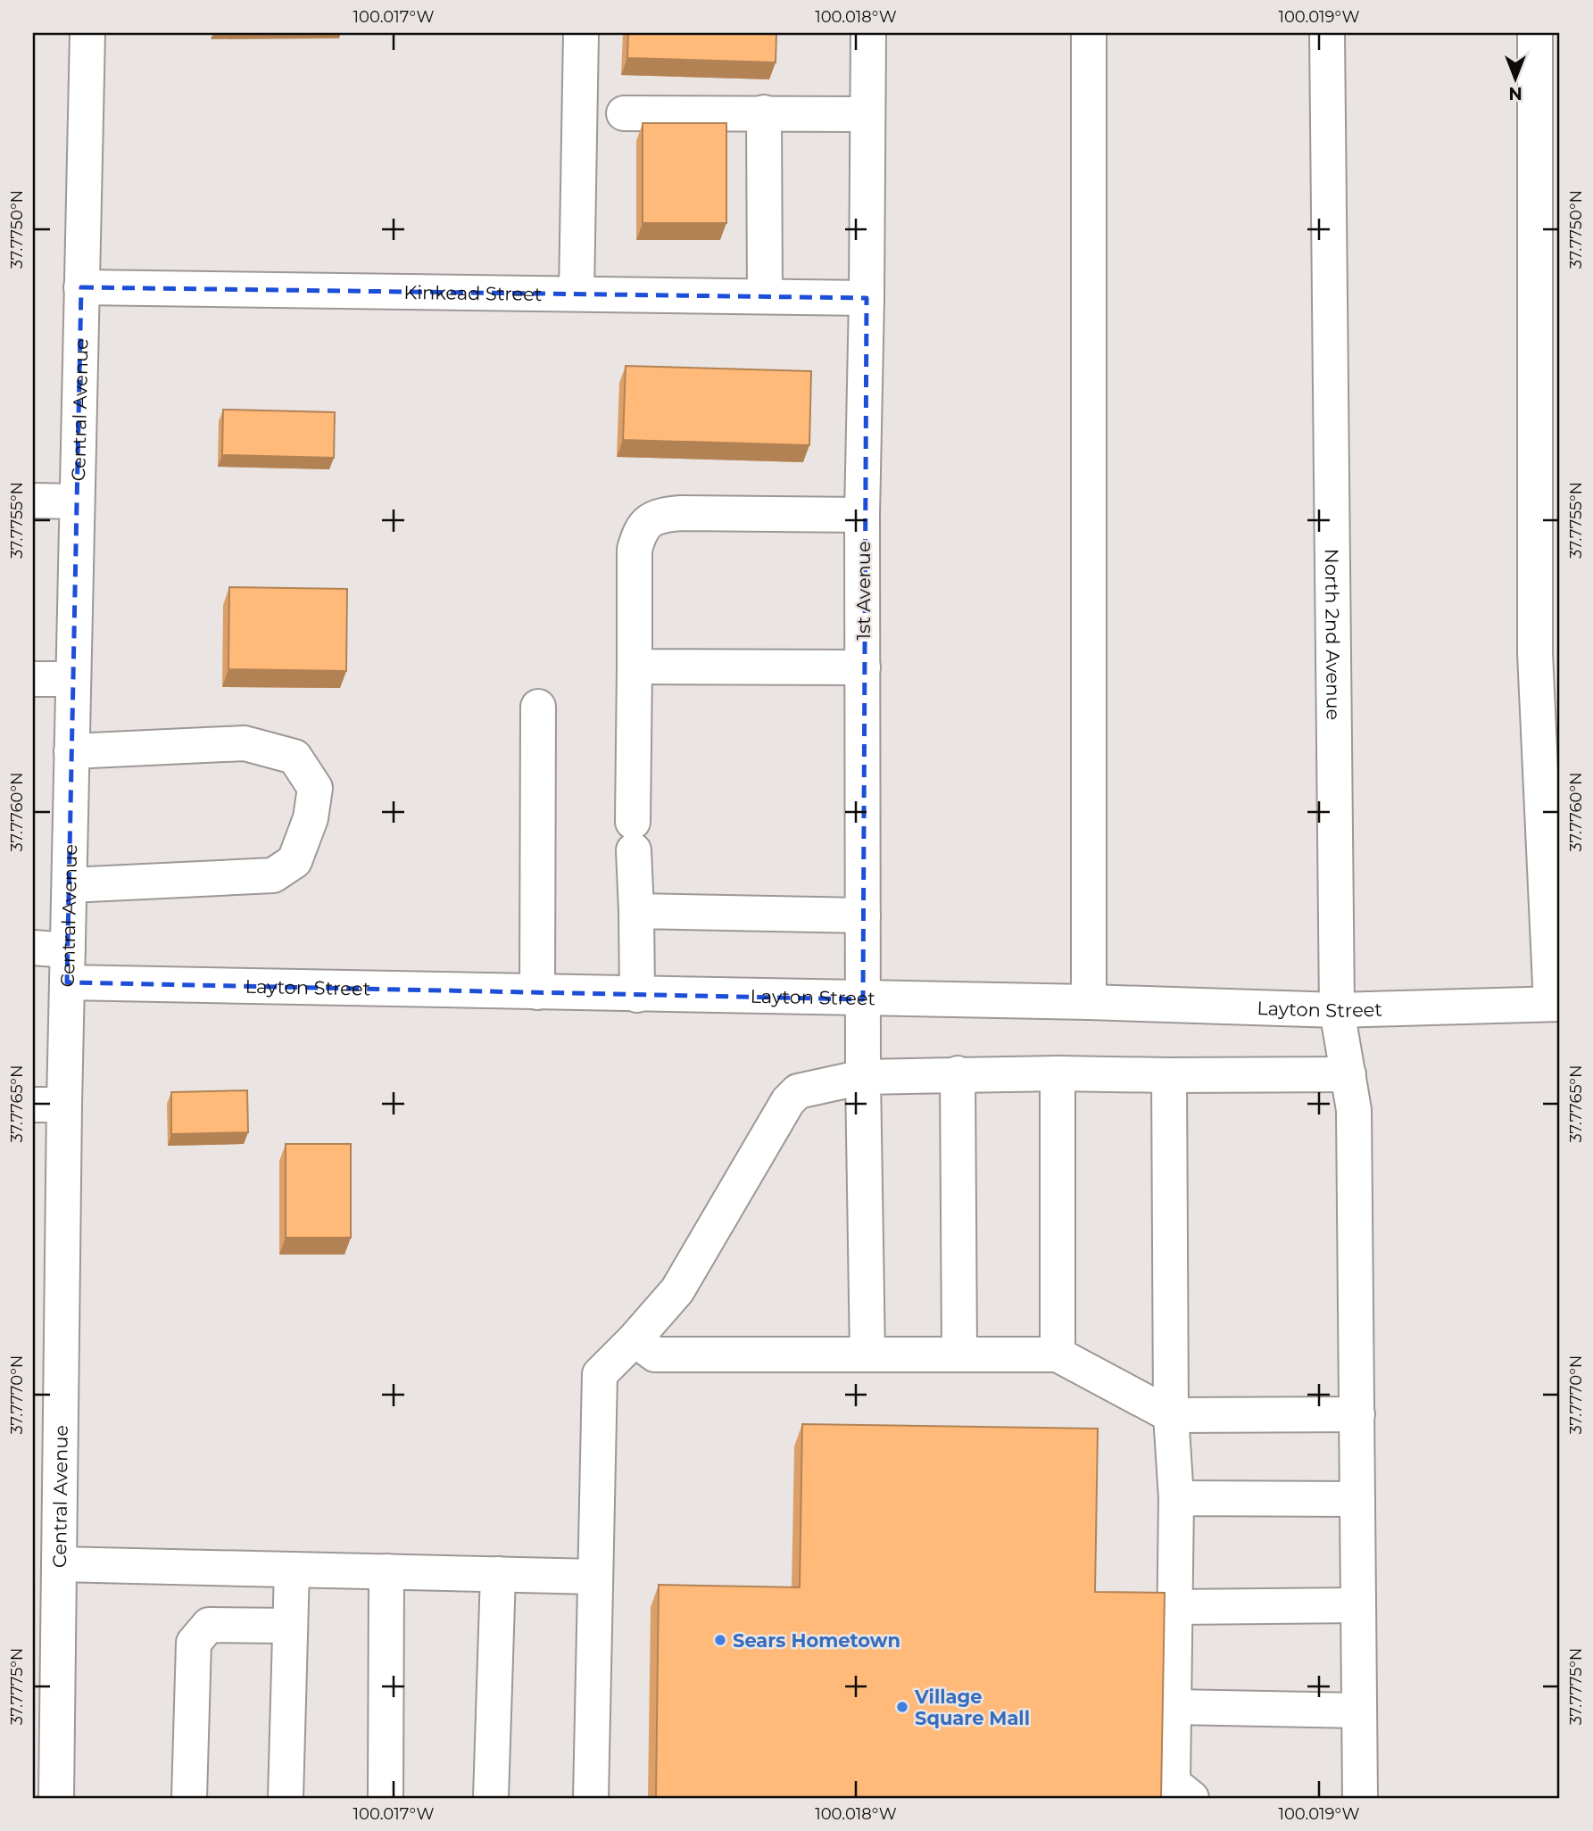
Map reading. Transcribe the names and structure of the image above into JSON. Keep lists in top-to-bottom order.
{
  "streets": {
    "street": [
      "Kinkead Street",
      "Central Avenue",
      "1st Avenue",
      "North 2nd Avenue",
      "Layton Street"
    ]
  },
  "crossings": [
    ["Kinkead Street", "Central Avenue"],
    ["Kinkead Street", "1st Avenue"],
    ["Central Avenue", "Layton Street"],
    ["1st Avenue", "Layton Street"],
    ["North 2nd Avenue", "Layton Street"]
  ],
  "places": ["Sears Hometown", "Village Square Mall"],
  "north": "bottom",
  "coordinates": [
    "100.017°W",
    "100.018°W",
    "100.019°W",
    "37.7750°N",
    "37.7755°N",
    "37.7760°N",
    "37.7765°N",
    "37.7770°N",
    "37.7775°N"
  ]
}
